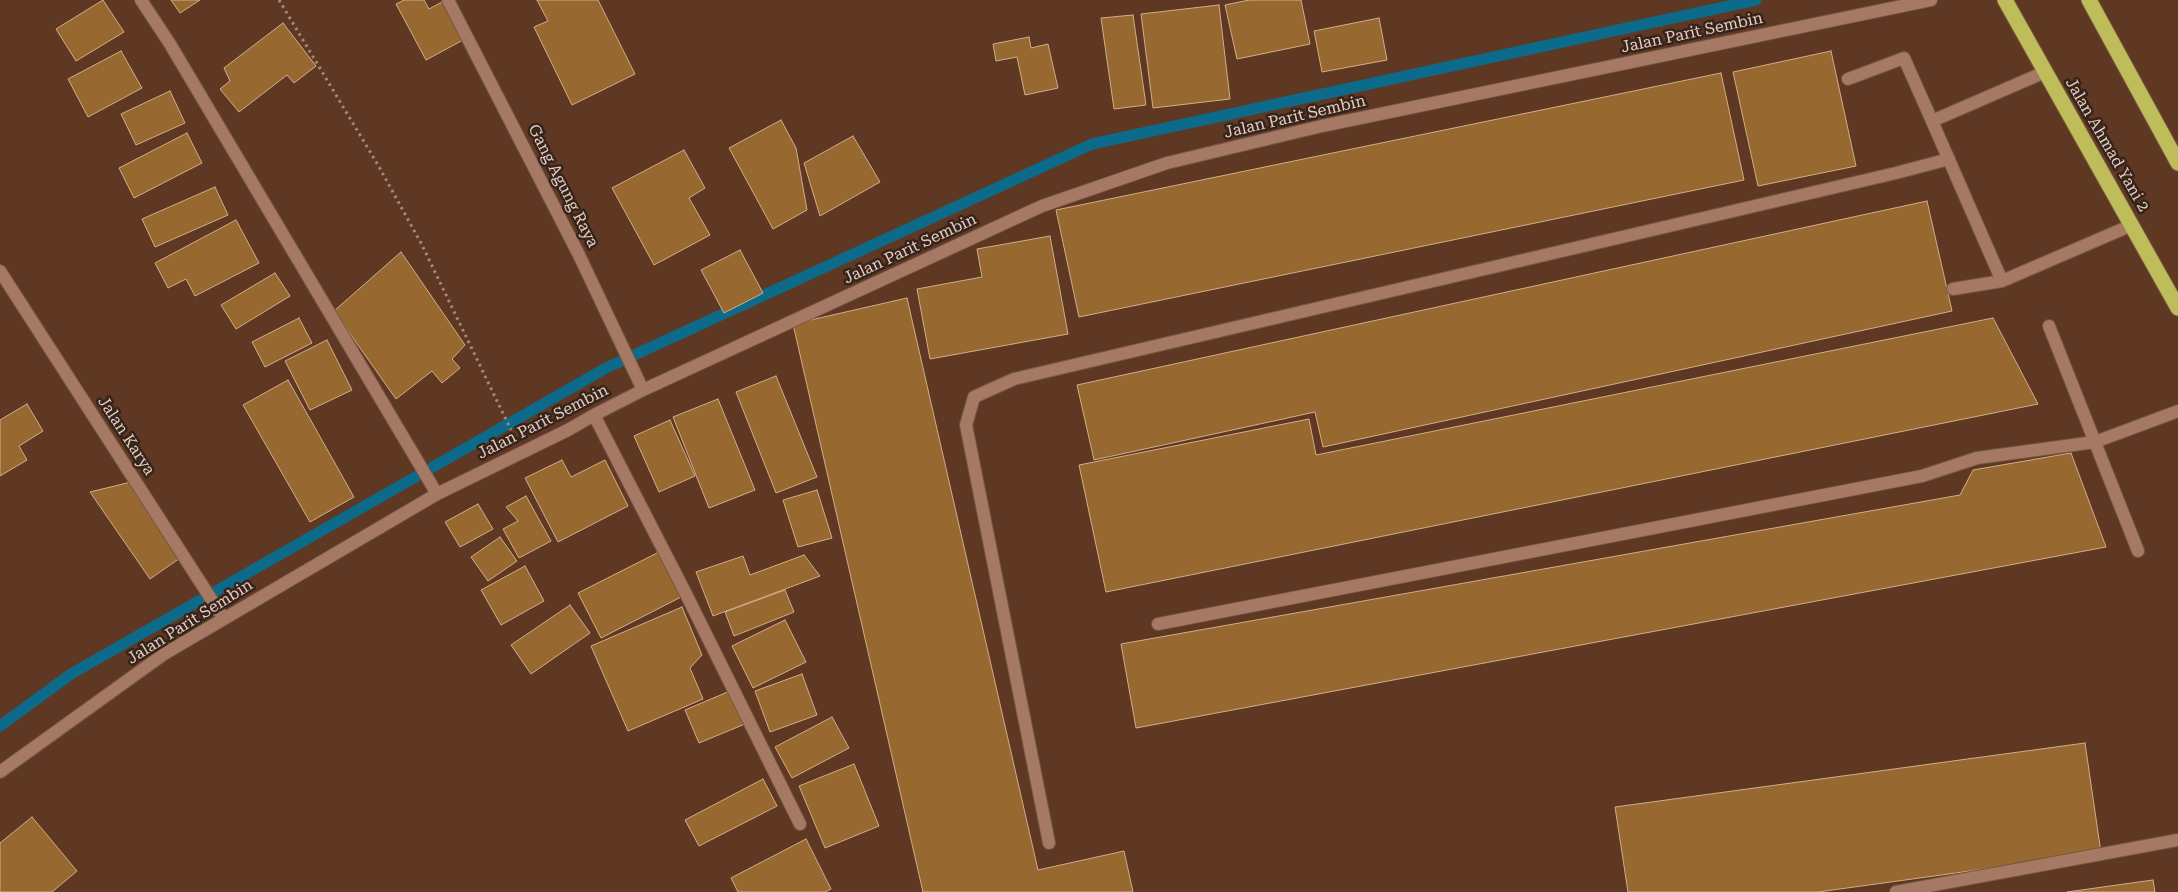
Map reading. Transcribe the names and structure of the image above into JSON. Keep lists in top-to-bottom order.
{
  "streets": {
    "highway": ["Jalan Ahmad Yani 2"],
    "street": ["Jalan Parit Sembin", "Gang Agung Raya", "Jalan Karya"]
  },
  "crossings": [
    ["Jalan Parit Sembin", "Gang Agung Raya"],
    ["Jalan Parit Sembin", "Jalan Karya"]
  ]
}
